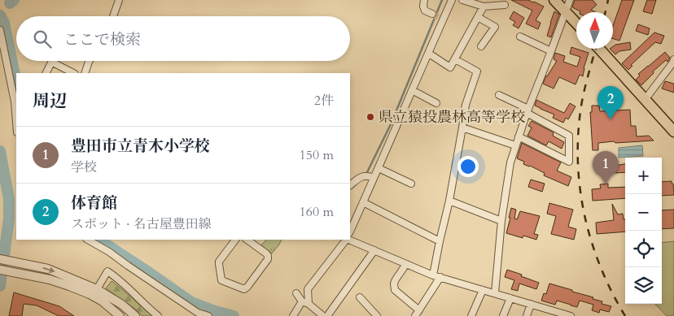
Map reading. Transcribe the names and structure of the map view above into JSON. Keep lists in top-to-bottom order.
{
  "places": ["県立猿投農林高等学校"],
  "north": "top",
  "page": {
    "search": "ここで検索",
    "heading": ["周辺", "2件"],
    "pins": ["2", "1"],
    "list": [
      {
        "mark": "1",
        "name": "豊田市立青木小学校",
        "note": "学校",
        "value": "150 m"
      },
      {
        "mark": "2",
        "name": "体育館",
        "note": "スポット · 名古屋豊田線",
        "value": "160 m"
      }
    ],
    "map_buttons": ["+", "−"]
  }
}
